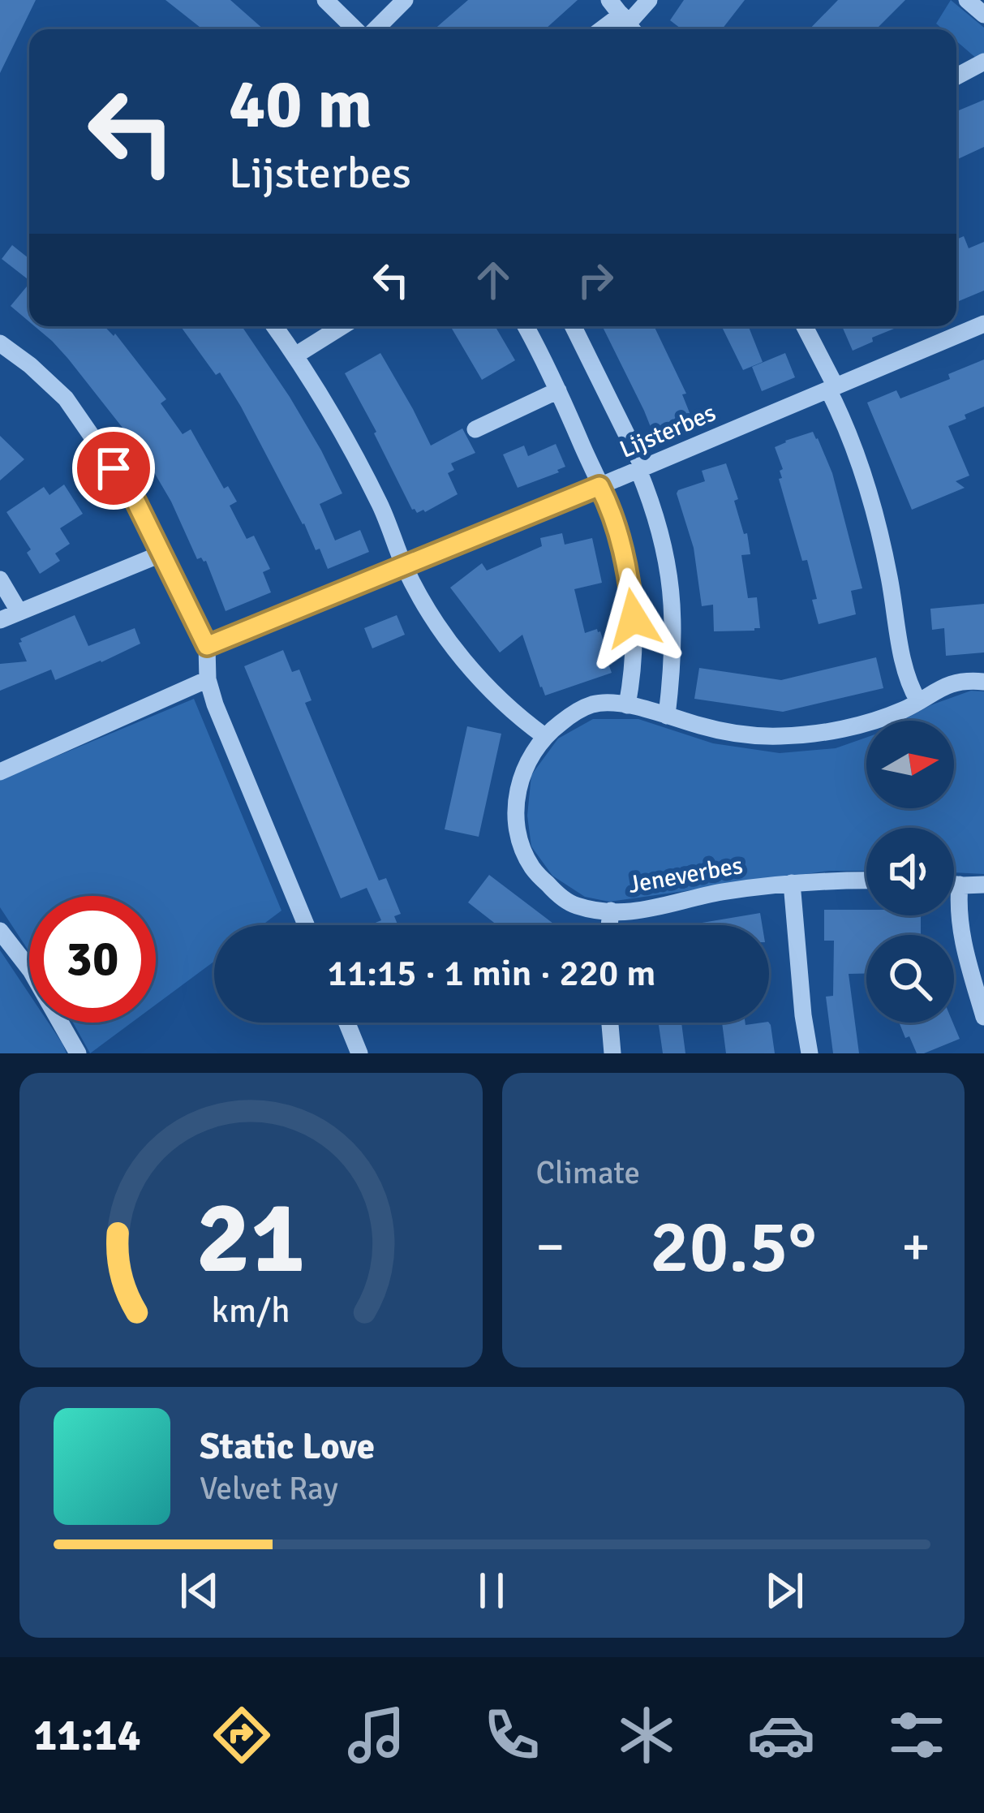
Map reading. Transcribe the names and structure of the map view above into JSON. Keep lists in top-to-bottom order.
{
  "streets": {
    "street": ["Lijsterbes", "Jeneverbes"]
  },
  "north": "right",
  "page": {
    "turn": ["40 m", "Lijsterbes"],
    "limit": "30",
    "trip": "11:15 · 1 min · 220 m",
    "tile": "Climate",
    "heat": ["−", "20.5°", "+"],
    "song": ["Static Love", "Velvet Ray"],
    "tabs": "11:14",
    "gauge": ["21", "km/h"]
  }
}
